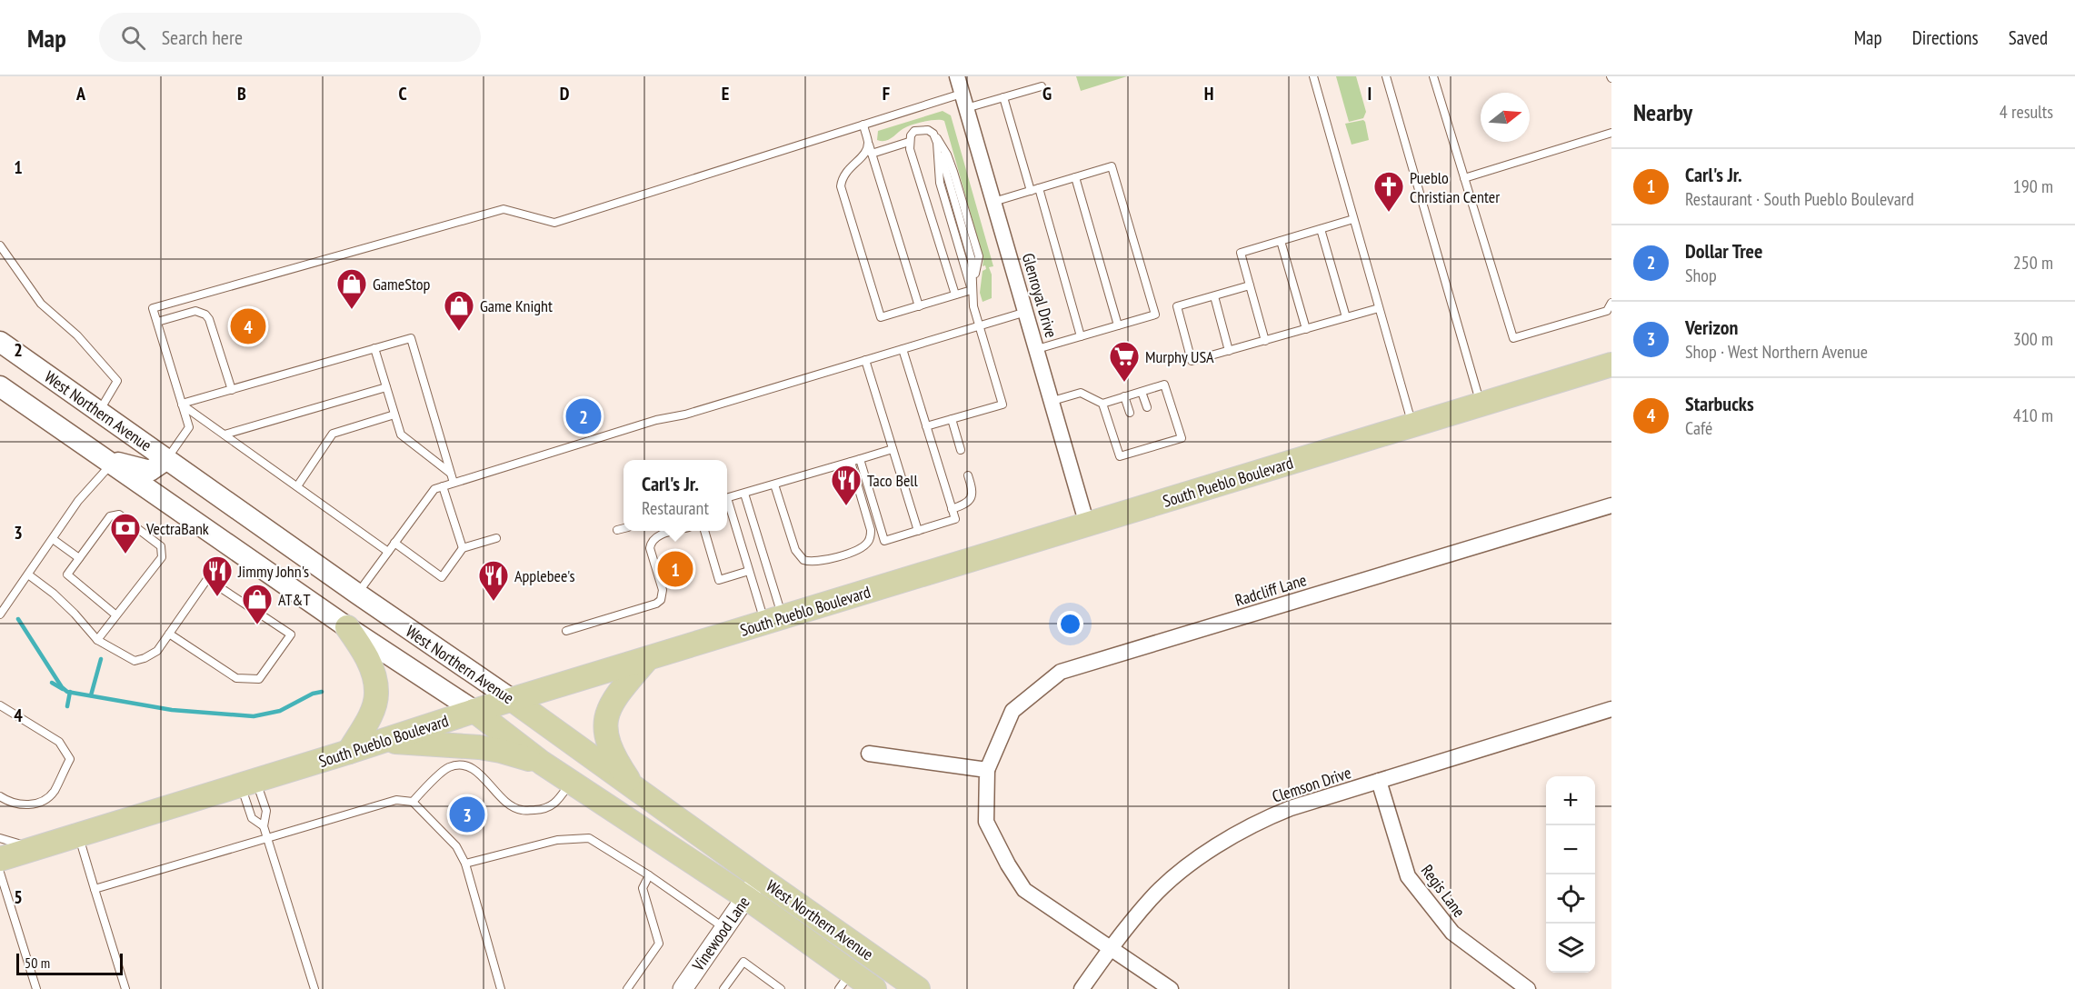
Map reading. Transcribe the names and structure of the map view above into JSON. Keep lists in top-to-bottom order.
{
  "streets": {
    "main road": ["West Northern Avenue", "South Pueblo Boulevard"],
    "street": [
      "Glenroyal Drive",
      "Radcliff Lane",
      "Clemson Drive",
      "Regis Lane",
      "Vinewood Lane"
    ]
  },
  "crossings": [
    ["Glenroyal Drive", "South Pueblo Boulevard"],
    ["West Northern Avenue", "South Pueblo Boulevard"],
    ["West Northern Avenue", "Vinewood Lane"],
    ["Radcliff Lane", "Clemson Drive"],
    ["Clemson Drive", "Regis Lane"]
  ],
  "places": {
    "church": ["Pueblo Christian Center"],
    "shop": ["GameStop", "Game Knight", "AT&T"],
    "supermarket": ["Murphy USA"],
    "restaurant": ["Taco Bell", "Jimmy John's", "Applebee's"],
    "bank": ["VectraBank"]
  },
  "scale_bar": "50 m",
  "north": "right",
  "page": {
    "header": "Map",
    "search": "Search here",
    "nav": ["Map", "Directions", "Saved"],
    "heading": ["Nearby", "4 results"],
    "list": [
      {
        "mark": "1",
        "name": "Carl's Jr.",
        "note": "Restaurant · South Pueblo Boulevard",
        "value": "190 m"
      },
      {
        "mark": "2",
        "name": "Dollar Tree",
        "note": "Shop",
        "value": "250 m"
      },
      {
        "mark": "3",
        "name": "Verizon",
        "note": "Shop · West Northern Avenue",
        "value": "300 m"
      },
      {
        "mark": "4",
        "name": "Starbucks",
        "note": "Café",
        "value": "410 m"
      }
    ],
    "pins": [
      "4",
      "2",
      "1",
      "3"
    ],
    "popup": ["Carl's Jr.", "Restaurant"],
    "map_buttons": ["+", "−"],
    "scale": "50 m"
  },
  "grid": {
    "columns": [
      "A",
      "B",
      "C",
      "D",
      "E",
      "F",
      "G",
      "H",
      "I"
    ],
    "rows": [
      "1",
      "2",
      "3",
      "4",
      "5"
    ]
  }
}
